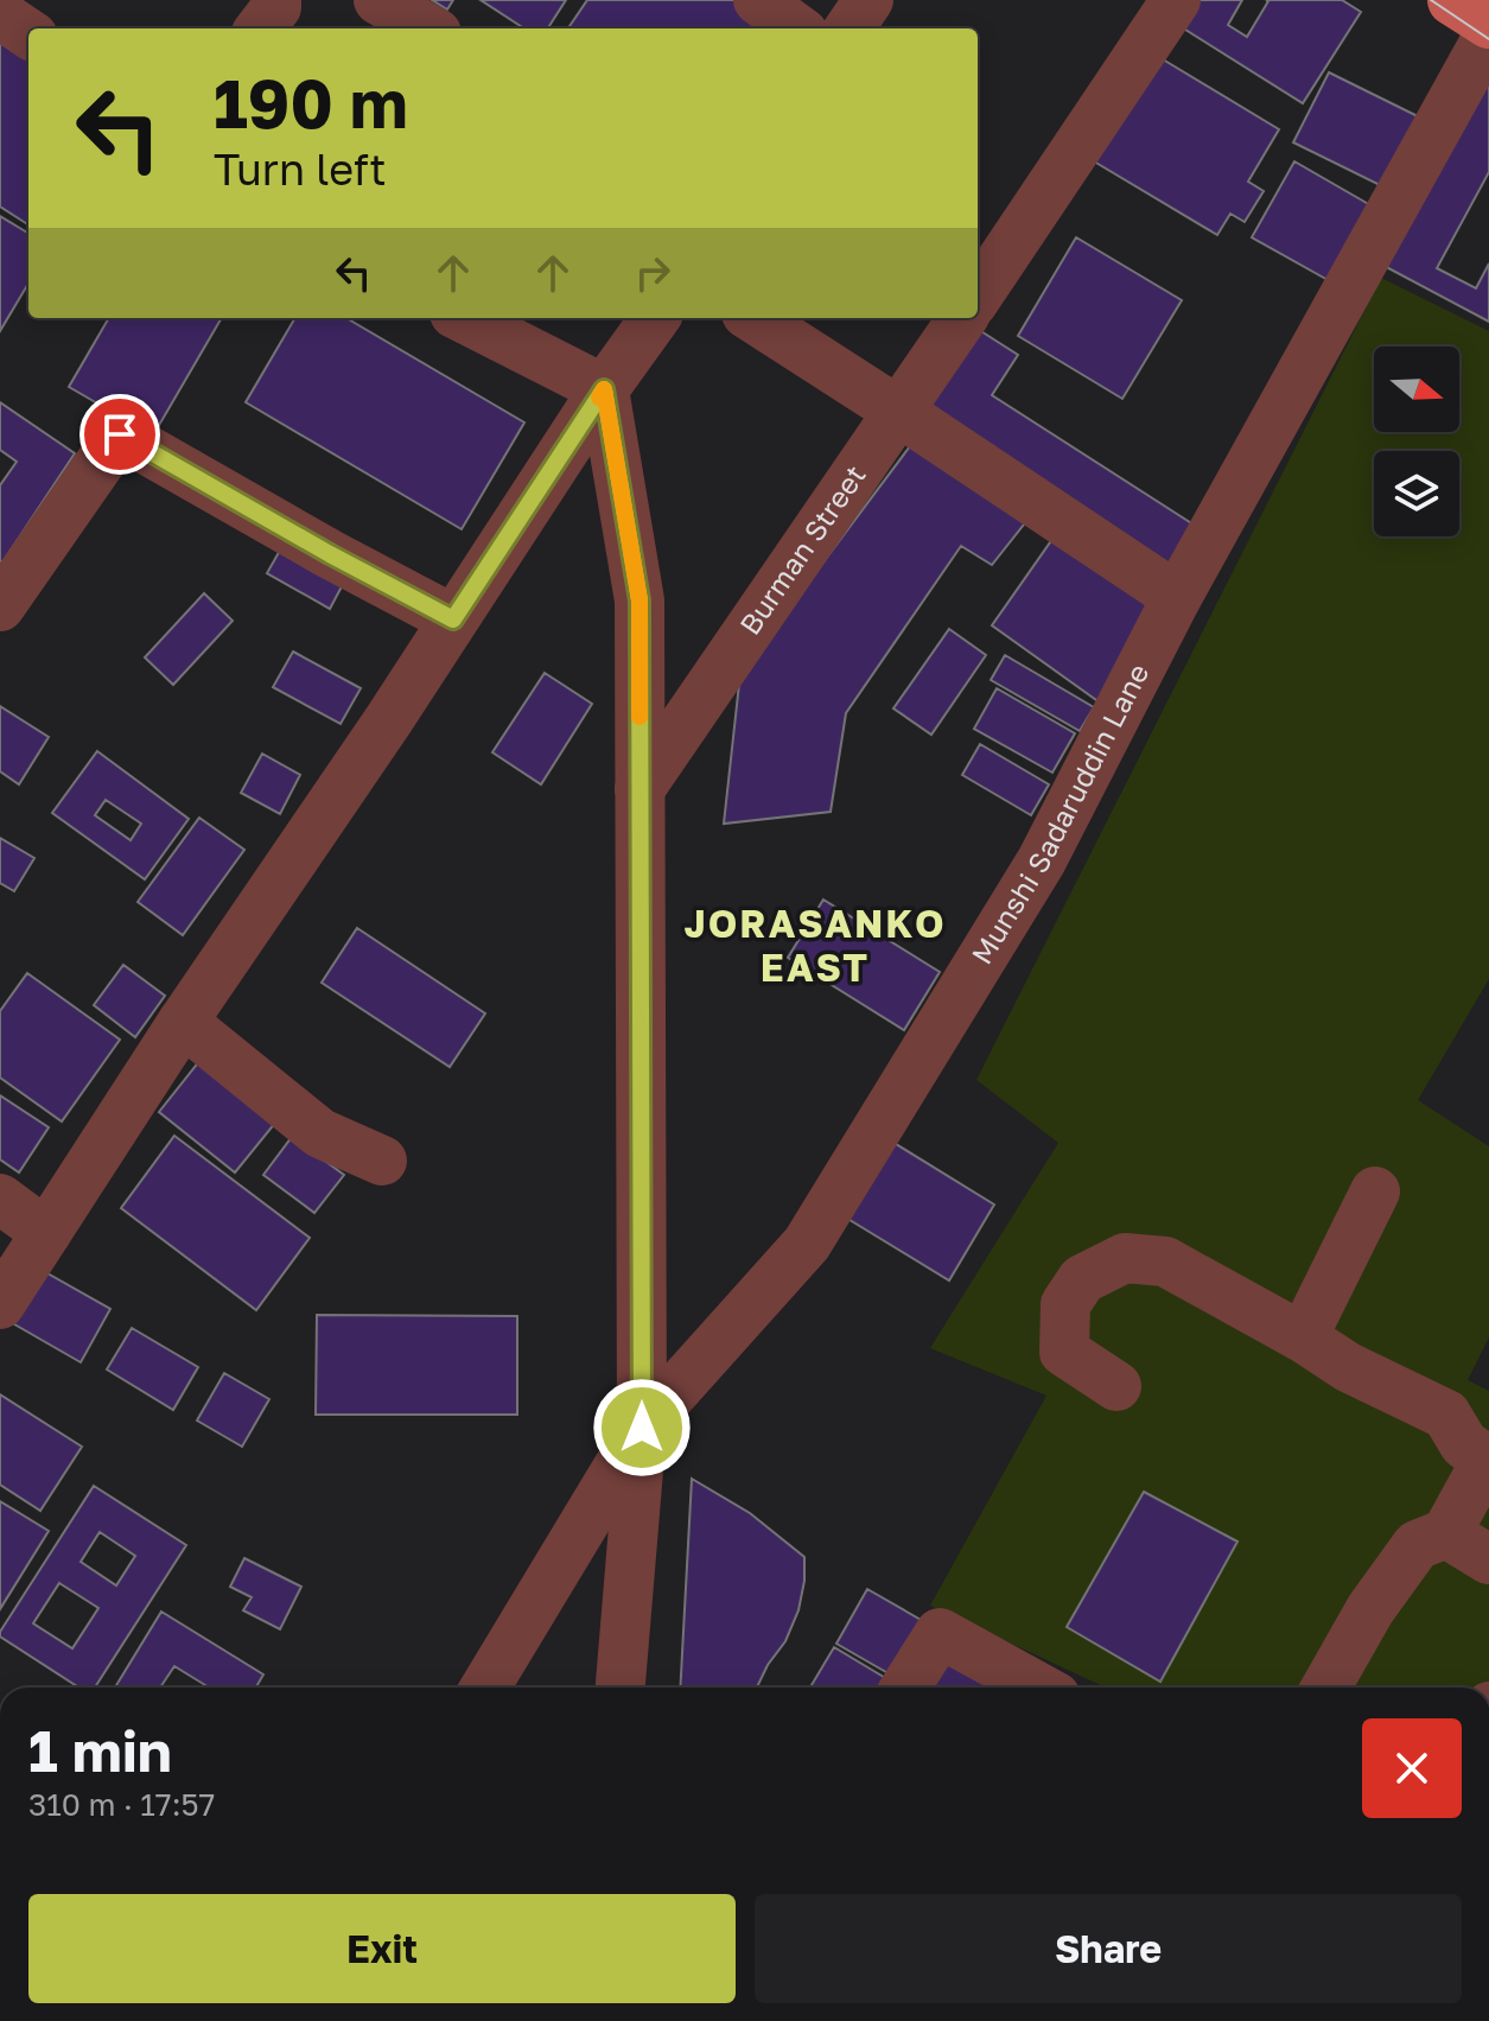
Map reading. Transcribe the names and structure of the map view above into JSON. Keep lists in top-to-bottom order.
{
  "streets": {
    "street": ["Burman Street", "Munshi Sadaruddin Lane"]
  },
  "districts": ["JORASANKO EAST"],
  "north": "right",
  "page": {
    "turn": ["190 m", "Turn left"],
    "heading": ["1 min", "310 m · 17:57"],
    "buttons": ["Exit", "Share"]
  }
}
